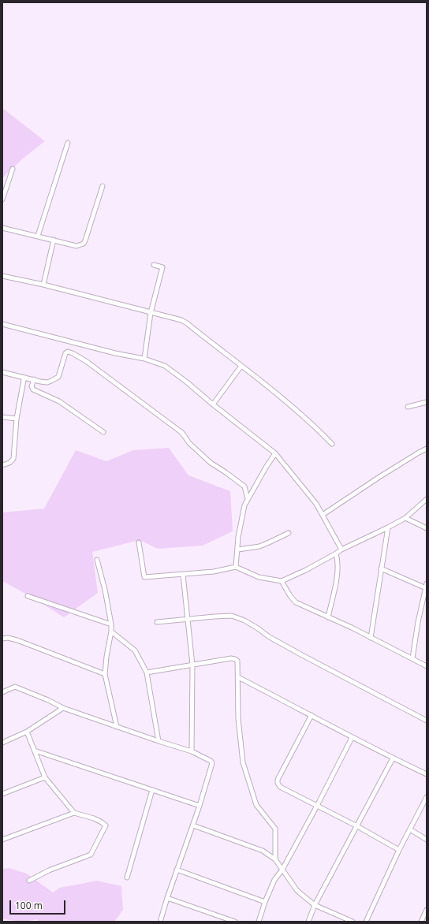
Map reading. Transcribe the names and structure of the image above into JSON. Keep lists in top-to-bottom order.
{
  "scale_bar": "100 m"
}
